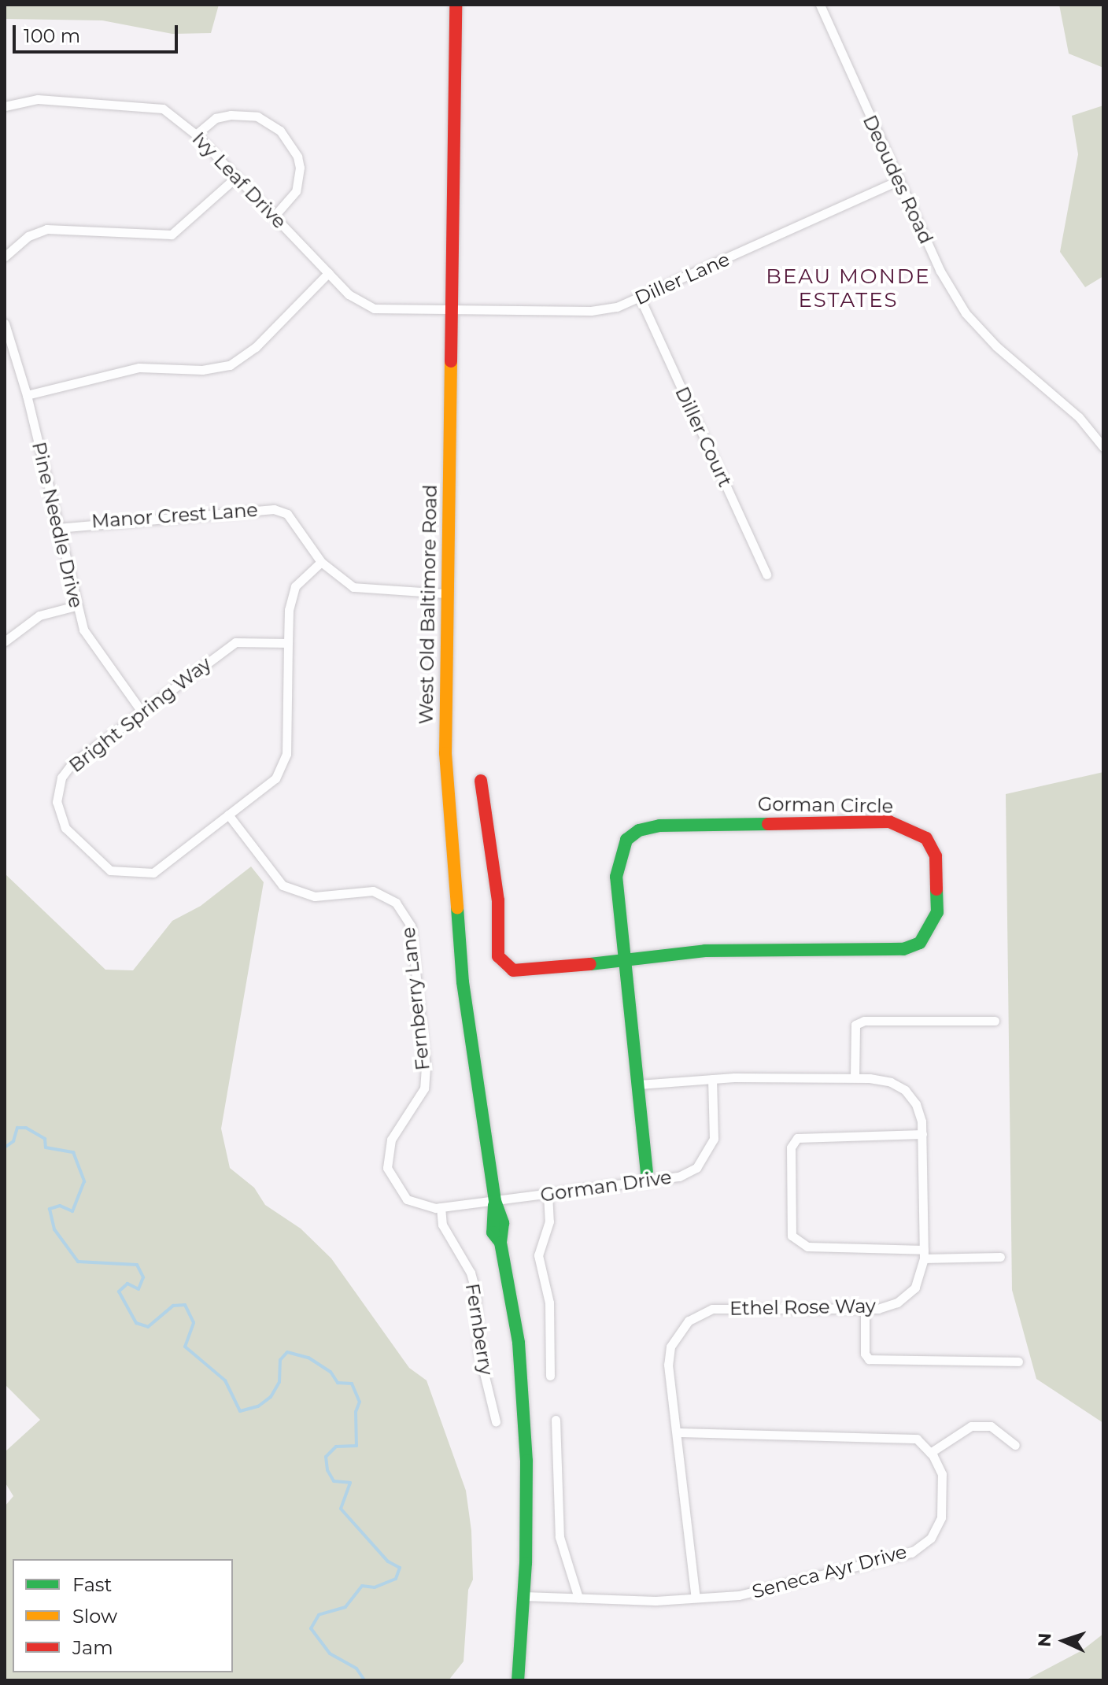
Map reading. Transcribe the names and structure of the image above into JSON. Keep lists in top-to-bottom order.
{
  "streets": {
    "street": [
      "Deoudes Road",
      "Ivy Leaf Drive",
      "Diller Lane",
      "Diller Court",
      "Manor Crest Lane",
      "Pine Needle Drive",
      "West Old Baltimore Road",
      "Bright Spring Way",
      "Gorman Circle",
      "Fernberry Lane",
      "Gorman Drive",
      "Ethel Rose Way",
      "Fernberry",
      "Seneca Ayr Drive"
    ]
  },
  "crossings": [
    ["Deoudes Road", "Diller Lane"],
    ["Ivy Leaf Drive", "Diller Lane"],
    ["Ivy Leaf Drive", "West Old Baltimore Road"],
    ["Diller Lane", "Diller Court"],
    ["Diller Lane", "West Old Baltimore Road"],
    ["Manor Crest Lane", "Pine Needle Drive"],
    ["Manor Crest Lane", "West Old Baltimore Road"],
    ["Manor Crest Lane", "Bright Spring Way"],
    ["Pine Needle Drive", "Bright Spring Way"],
    ["West Old Baltimore Road", "Fernberry Lane"],
    ["West Old Baltimore Road", "Gorman Drive"],
    ["West Old Baltimore Road", "Seneca Ayr Drive"],
    ["Bright Spring Way", "Fernberry Lane"],
    ["Gorman Circle", "Gorman Drive"],
    ["Gorman Circle", "Ethel Rose Way"],
    ["Fernberry Lane", "Gorman Drive"],
    ["Fernberry Lane", "Fernberry"],
    ["Gorman Drive", "Ethel Rose Way"],
    ["Ethel Rose Way", "Seneca Ayr Drive"]
  ],
  "districts": ["BEAU MONDE ESTATES"],
  "legend": ["Fast", "Slow", "Jam"],
  "scale_bar": "100 m",
  "north": "left"
}
